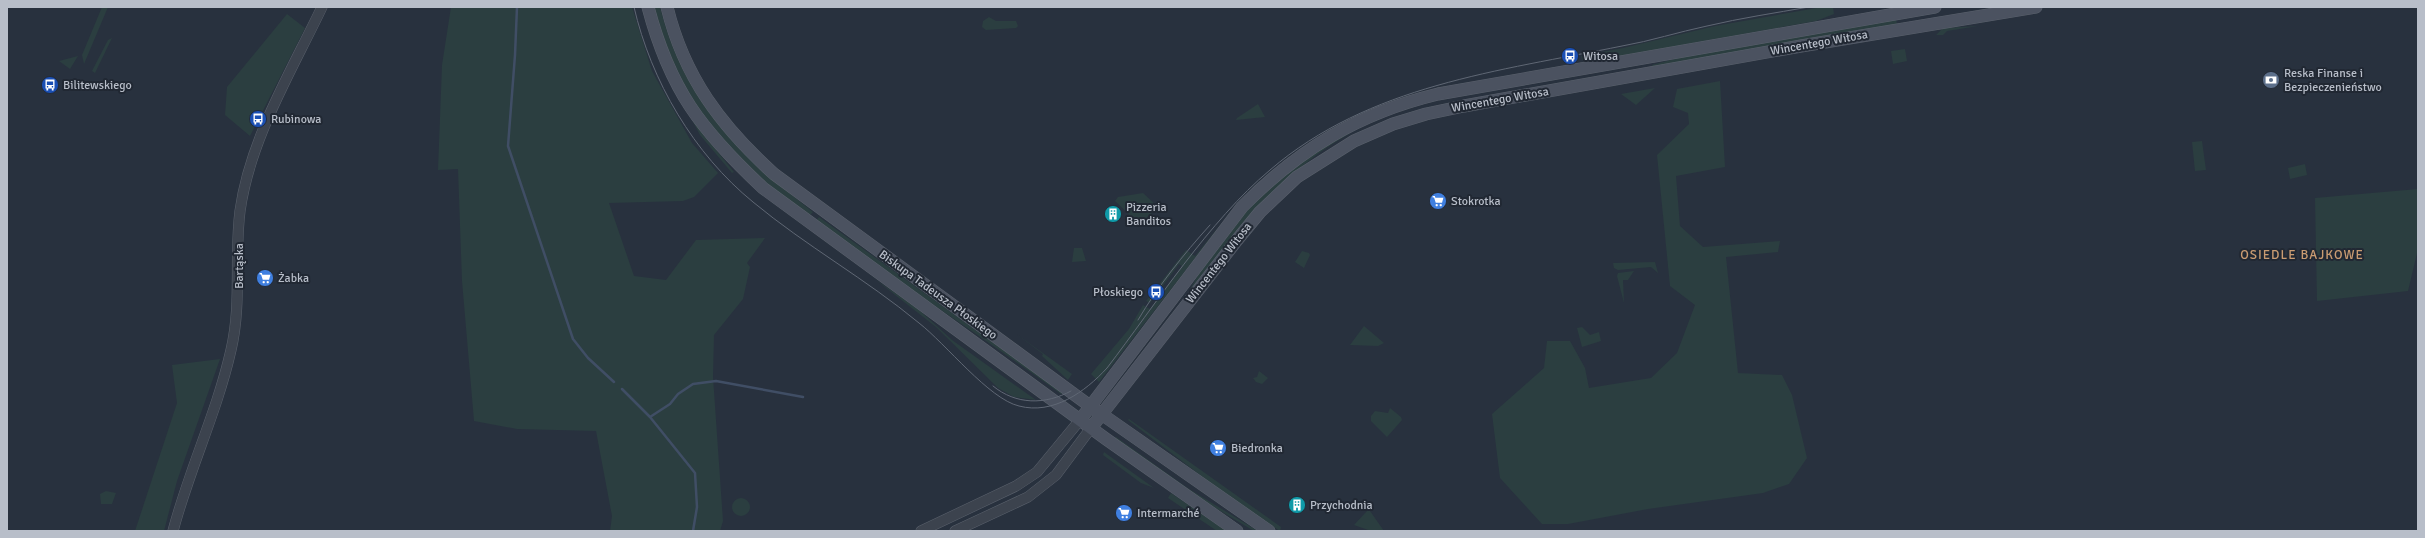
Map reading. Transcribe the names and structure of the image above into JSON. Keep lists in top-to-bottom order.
{
  "streets": {
    "main road": ["Wincentego Witosa", "Biskupa Tadeusza Płoskiego"],
    "street": ["Bartąska"]
  },
  "crossings": [
    ["Wincentego Witosa", "Biskupa Tadeusza Płoskiego"]
  ],
  "districts": ["OSIEDLE BAJKOWE"],
  "places": {
    "bus stop": [
      "Witosa",
      "Bilitewskiego",
      "Rubinowa",
      "Płoskiego"
    ],
    "bank": ["Reska Finanse i Bezpieczenieństwo"],
    "supermarket": [
      "Stokrotka",
      "Żabka",
      "Biedronka",
      "Intermarché"
    ],
    "building": ["Pizzeria Banditos", "Przychodnia"]
  }
}
